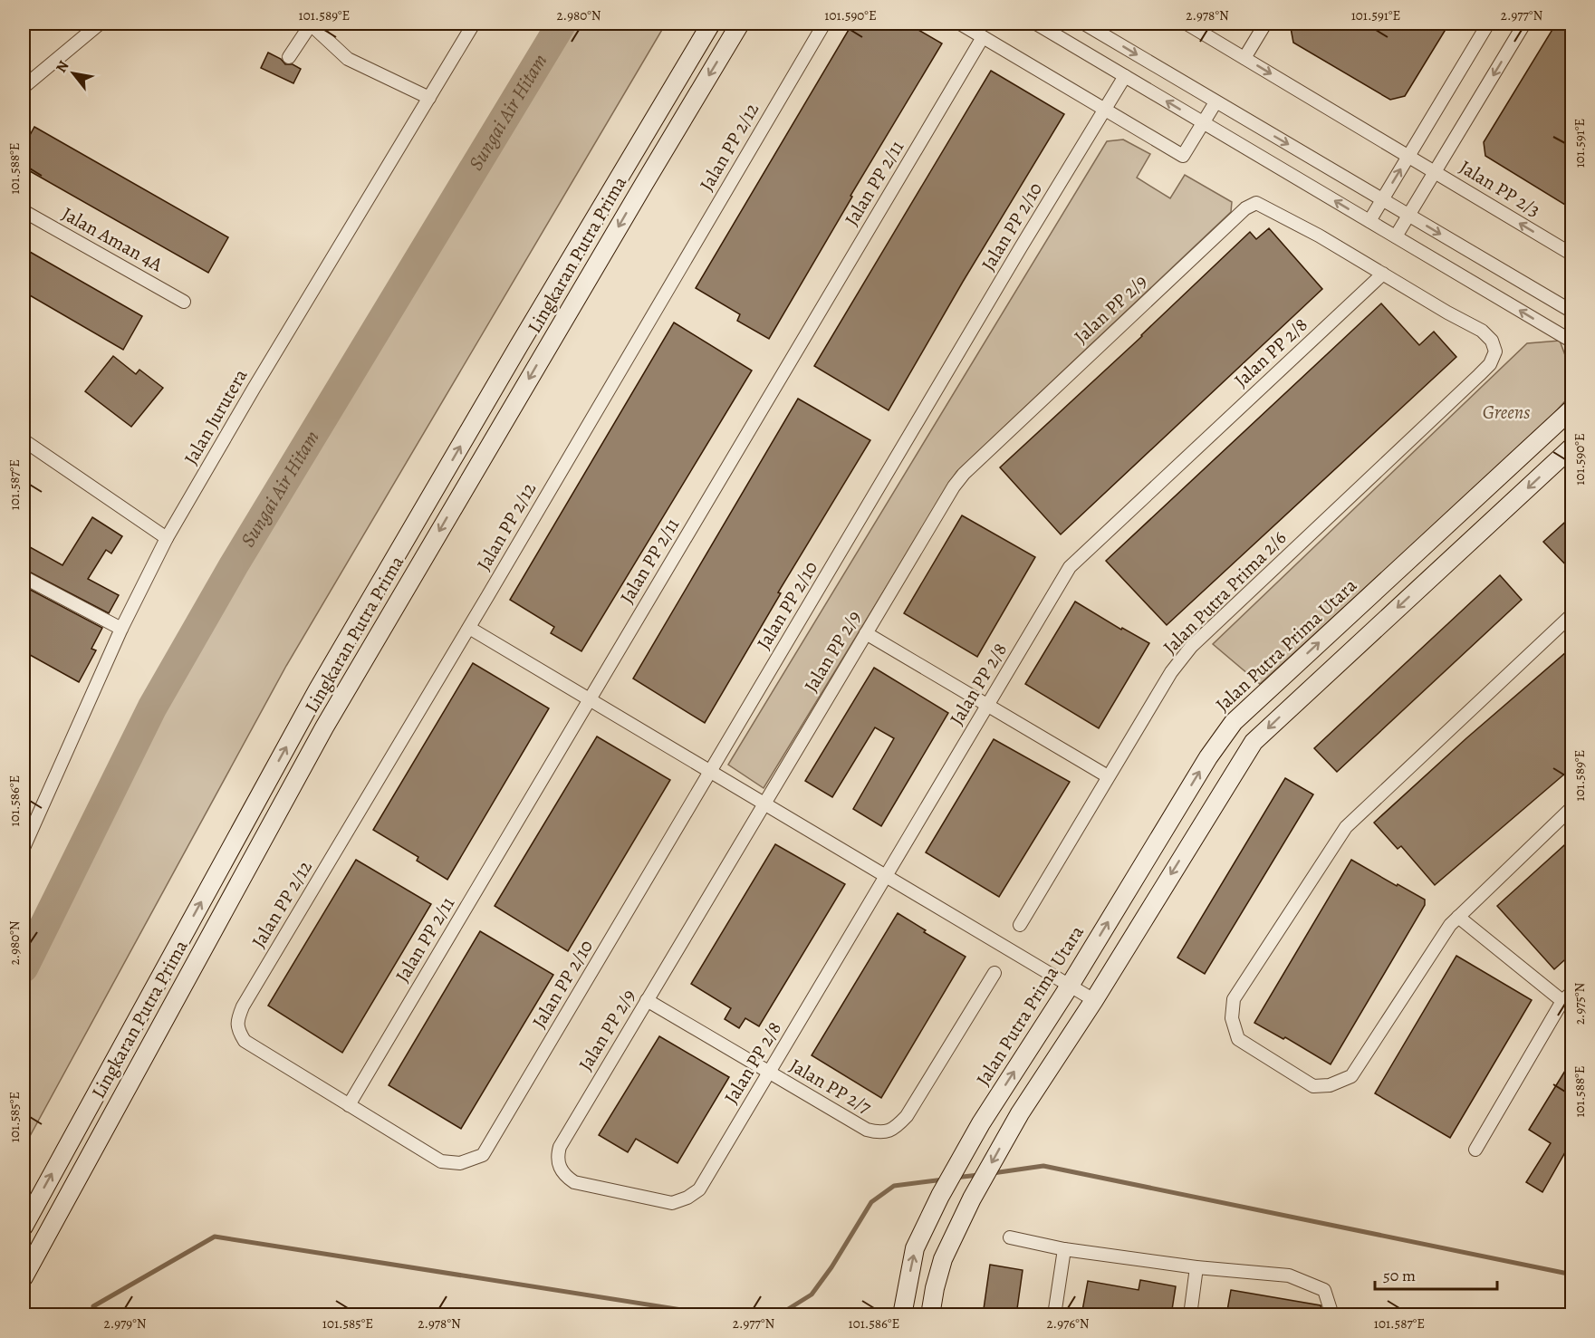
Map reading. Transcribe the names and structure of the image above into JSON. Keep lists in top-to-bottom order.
{
  "streets": {
    "main road": ["Lingkaran Putra Prima", "Jalan Putra Prima Utara"],
    "street": [
      "Jalan PP 2/12",
      "Jalan PP 2/11",
      "Jalan PP 2/3",
      "Jalan PP 2/10",
      "Jalan Aman 4A",
      "Jalan PP 2/9",
      "Jalan PP 2/8",
      "Jalan Jurutera",
      "Jalan Putra Prima 2/6",
      "Jalan PP 2/7"
    ]
  },
  "crossings": [
    ["Jalan PP 2/12", "Jalan PP 2/11"],
    ["Jalan PP 2/12", "Jalan PP 2/10"],
    ["Jalan PP 2/11", "Jalan PP 2/10"],
    ["Jalan PP 2/9", "Jalan PP 2/8"],
    ["Jalan PP 2/9", "Jalan Putra Prima 2/6"],
    ["Jalan PP 2/9", "Jalan PP 2/7"],
    ["Jalan PP 2/8", "Jalan Putra Prima 2/6"],
    ["Jalan PP 2/8", "Jalan PP 2/7"]
  ],
  "water": ["Sungai Air Hitam"],
  "parks": ["Greens"],
  "scale_bar": "50 m",
  "north": "top left",
  "coordinates": [
    "101.589°E",
    "2.980°N",
    "101.590°E",
    "2.978°N",
    "101.591°E",
    "2.977°N",
    "101.588°E",
    "101.587°E",
    "101.586°E",
    "2.975°N",
    "101.585°E",
    "2.979°N",
    "2.976°N"
  ]
}
